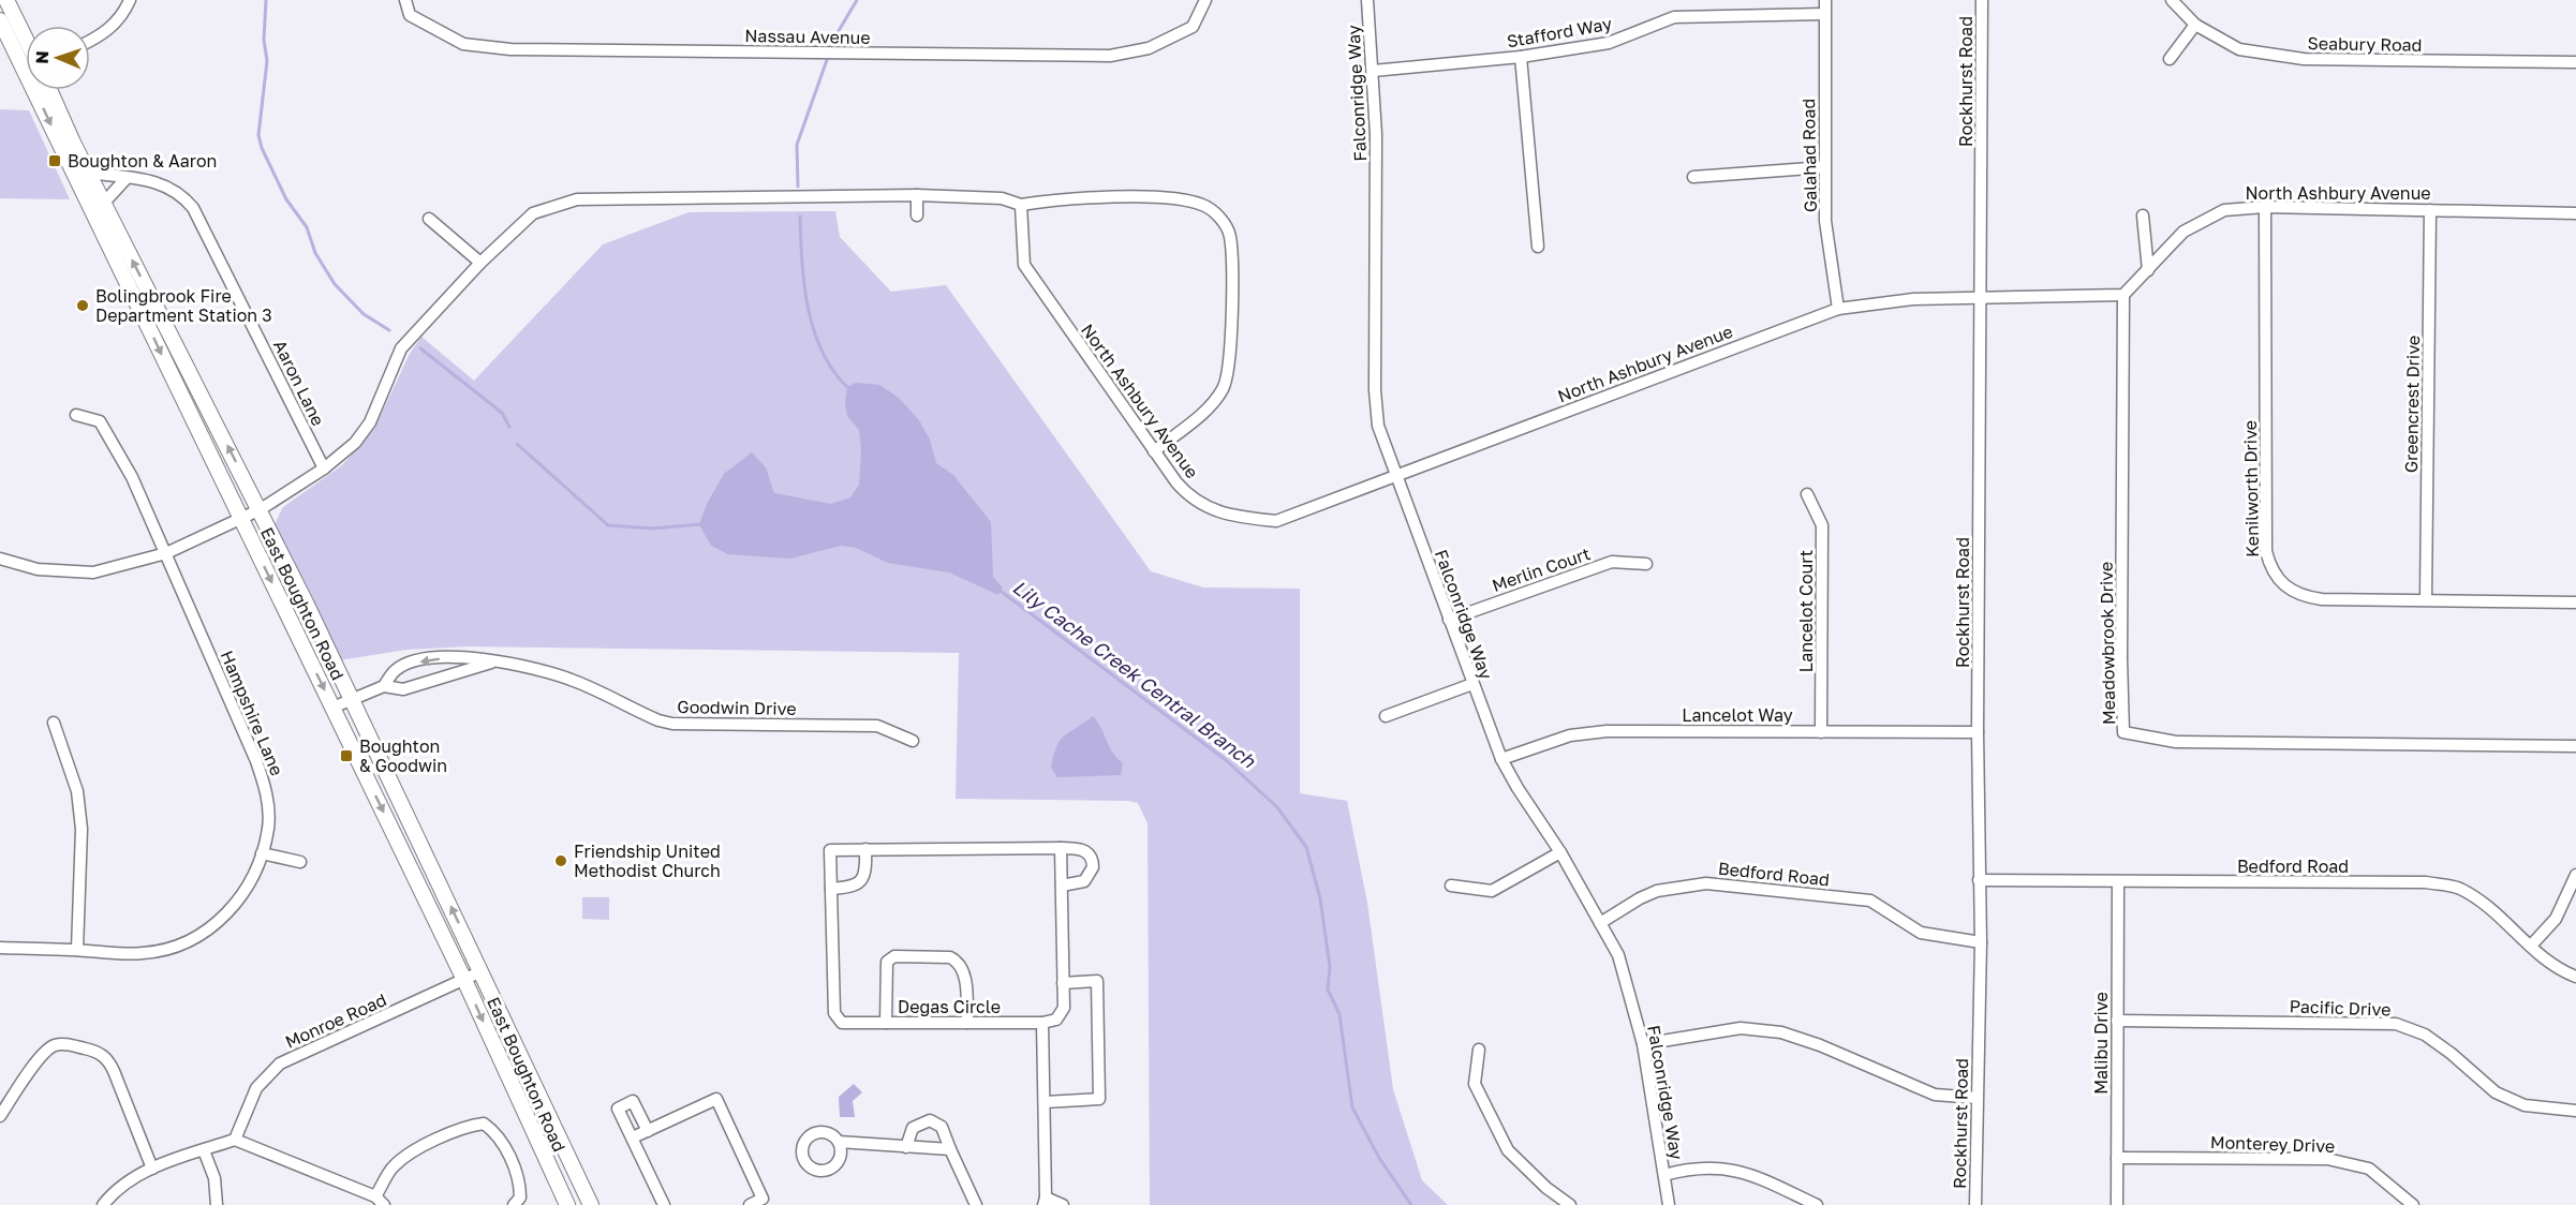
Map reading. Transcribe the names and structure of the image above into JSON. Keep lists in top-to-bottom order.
{
  "streets": {
    "main road": ["East Boughton Road"],
    "street": [
      "Stafford Way",
      "Nassau Avenue",
      "Seabury Road",
      "Rockhurst Road",
      "Falconridge Way",
      "Galahad Road",
      "North Ashbury Avenue",
      "Aaron Lane",
      "Greencrest Drive",
      "Kenilworth Drive",
      "Merlin Court",
      "Lancelot Court",
      "Meadowbrook Drive",
      "Goodwin Drive",
      "Hampshire Lane",
      "Lancelot Way",
      "Bedford Road",
      "Degas Circle",
      "Pacific Drive",
      "Monroe Road",
      "Malibu Drive",
      "Monterey Drive"
    ]
  },
  "crossings": [
    ["Stafford Way", "Falconridge Way"],
    ["Stafford Way", "Galahad Road"],
    ["Rockhurst Road", "North Ashbury Avenue"],
    ["Rockhurst Road", "Lancelot Way"],
    ["Rockhurst Road", "Bedford Road"],
    ["Falconridge Way", "North Ashbury Avenue"],
    ["Falconridge Way", "Merlin Court"],
    ["Falconridge Way", "Lancelot Way"],
    ["Falconridge Way", "Bedford Road"],
    ["Galahad Road", "North Ashbury Avenue"],
    ["North Ashbury Avenue", "Greencrest Drive"],
    ["North Ashbury Avenue", "Kenilworth Drive"],
    ["North Ashbury Avenue", "Meadowbrook Drive"],
    ["Aaron Lane", "East Boughton Road"],
    ["Greencrest Drive", "Kenilworth Drive"],
    ["East Boughton Road", "Goodwin Drive"],
    ["East Boughton Road", "Monroe Road"],
    ["Lancelot Court", "Lancelot Way"],
    ["Bedford Road", "Malibu Drive"],
    ["Pacific Drive", "Malibu Drive"],
    ["Malibu Drive", "Monterey Drive"]
  ],
  "water": ["Lily Cache Creek Central Branch"],
  "places": {
    "transit": ["Boughton & Aaron", "Boughton & Goodwin"],
    "other": ["Bolingbrook Fire Department Station 3", "Friendship United Methodist Church"]
  },
  "north": "left"
}
